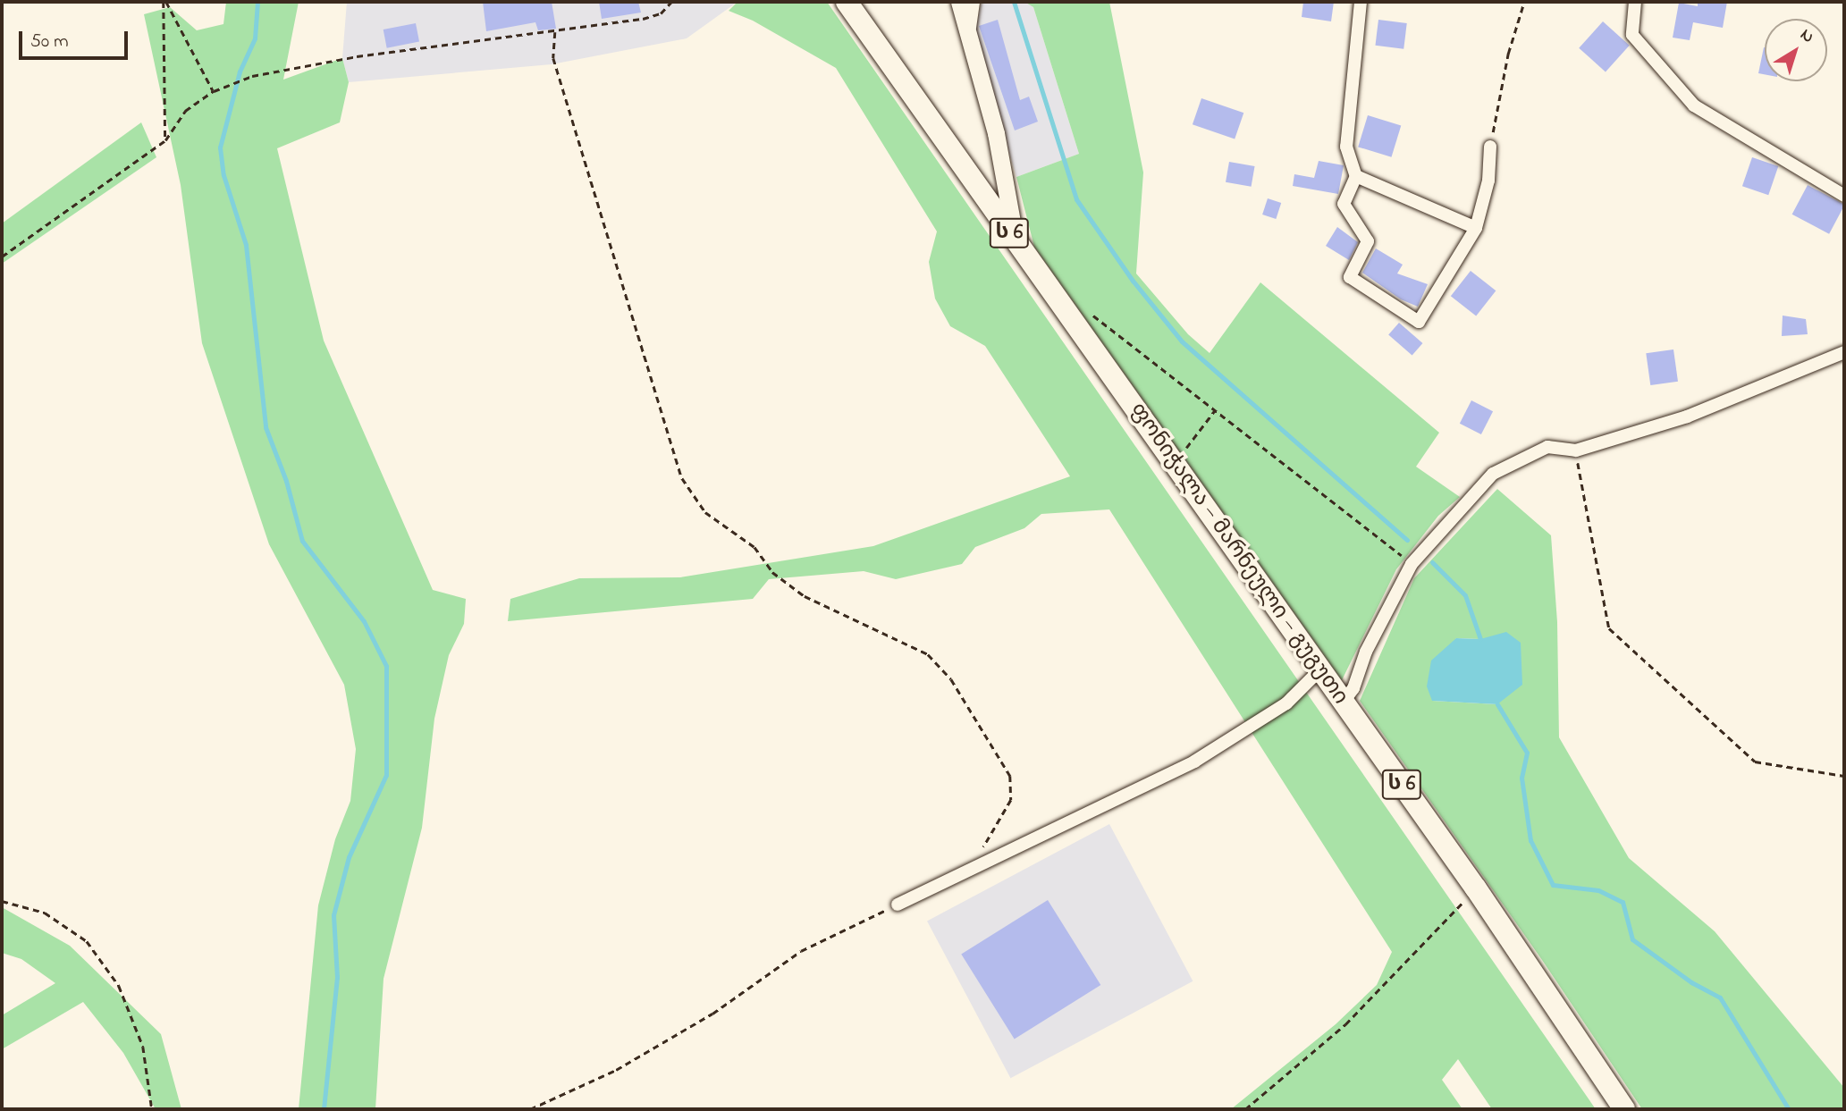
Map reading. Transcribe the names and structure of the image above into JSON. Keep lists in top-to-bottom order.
{
  "streets": {
    "highway": ["ს 6", "ფონიჭალა — მარნეული — გუგუთი"]
  },
  "scale_bar": "50 m",
  "north": "top right"
}
